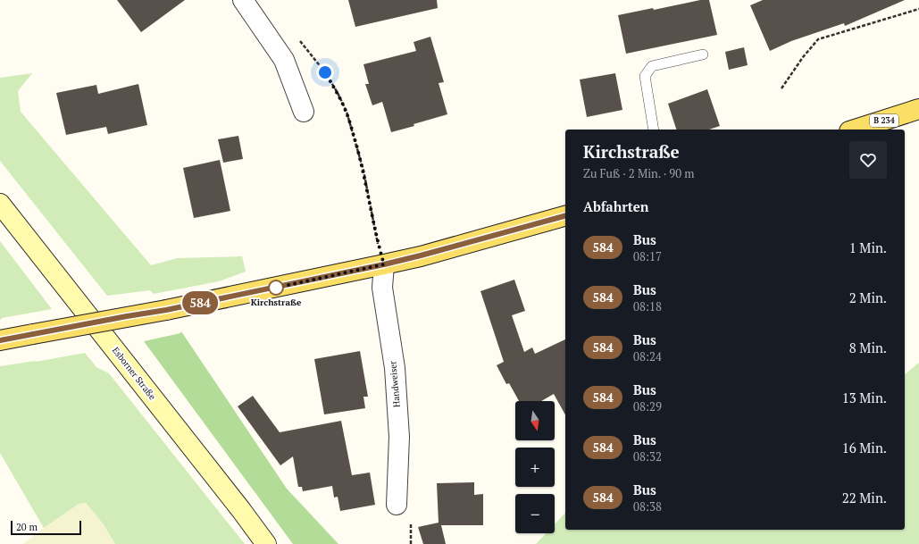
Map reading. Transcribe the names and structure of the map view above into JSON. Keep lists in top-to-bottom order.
{
  "streets": {
    "main road": ["B 234", "Esborner Straße"],
    "street": ["Handweiser"]
  },
  "places": ["Kirchstraße"],
  "lines": ["bus line 584"],
  "scale_bar": "20 m",
  "north": "bottom",
  "page": {
    "on_map": "584",
    "heading": [
      ["Kirchstraße", "Zu Fuß · 2 Min. · 90 m"],
      "Abfahrten"
    ],
    "list": [
      {
        "mark": "584",
        "name": "Bus",
        "note": "08:17",
        "value": "1 Min."
      },
      {
        "mark": "584",
        "name": "Bus",
        "note": "08:18",
        "value": "2 Min."
      },
      {
        "mark": "584",
        "name": "Bus",
        "note": "08:24",
        "value": "8 Min."
      },
      {
        "mark": "584",
        "name": "Bus",
        "note": "08:29",
        "value": "13 Min."
      },
      {
        "mark": "584",
        "name": "Bus",
        "note": "08:32",
        "value": "16 Min."
      },
      {
        "mark": "584",
        "name": "Bus",
        "note": "08:38",
        "value": "22 Min."
      }
    ],
    "map_buttons": ["+", "−"],
    "scale": "20 m"
  }
}
